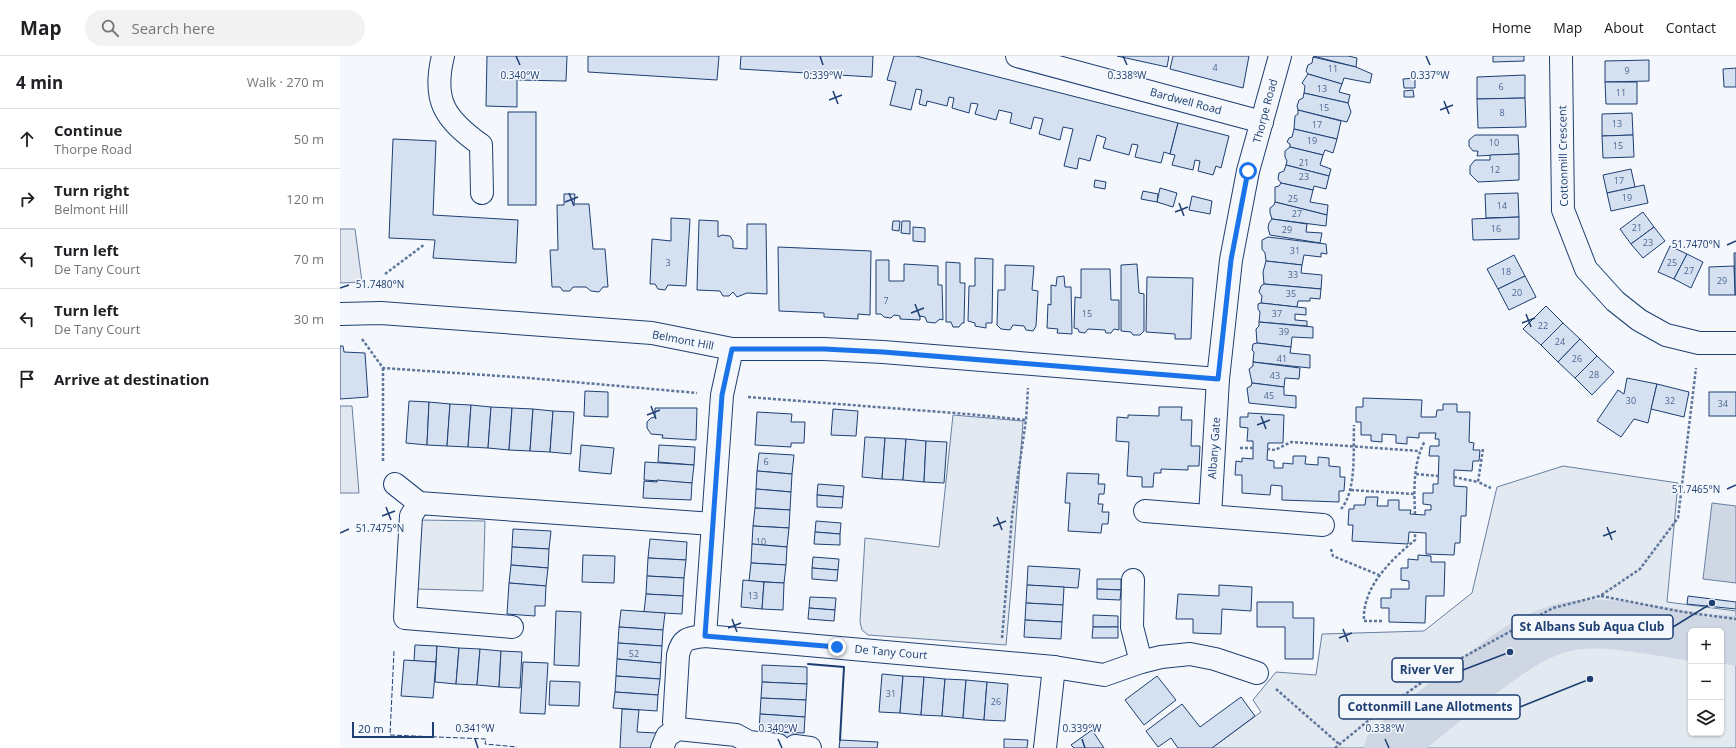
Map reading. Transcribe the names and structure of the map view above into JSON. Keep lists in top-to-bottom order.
{
  "streets": {
    "street": [
      "Bardwell Road",
      "Thorpe Road",
      "Cottonmill Crescent",
      "Belmont Hill",
      "Albany Gate",
      "De Tany Court"
    ]
  },
  "crossings": [
    ["Bardwell Road", "Thorpe Road"],
    ["Thorpe Road", "Belmont Hill"],
    ["Thorpe Road", "Albany Gate"],
    ["Belmont Hill", "Albany Gate"]
  ],
  "places": ["St Albans Sub Aqua Club", "River Ver", "Cottonmill Lane Allotments"],
  "house_numbers": [
    "4",
    "11",
    "9",
    "6",
    "13",
    "11",
    "15",
    "8",
    "13",
    "17",
    "19",
    "10",
    "15",
    "21",
    "12",
    "23",
    "17",
    "19",
    "25",
    "14",
    "27",
    "21",
    "16",
    "29",
    "23",
    "31",
    "3",
    "25",
    "27",
    "18",
    "33",
    "29",
    "20",
    "35",
    "7",
    "15",
    "37",
    "22",
    "39",
    "24",
    "41",
    "26",
    "28",
    "43",
    "45",
    "30",
    "32",
    "34",
    "6",
    "10",
    "13",
    "52",
    "31",
    "26"
  ],
  "scale_bar": "20 m",
  "page": {
    "header": "Map",
    "search": "Search here",
    "nav": [
      "Home",
      "Map",
      "About",
      "Contact"
    ],
    "heading": ["4 min", "Walk · 270 m"],
    "list": [
      ["Continue", "Thorpe Road", "50 m"],
      ["Turn right", "Belmont Hill", "120 m"],
      ["Turn left", "De Tany Court", "70 m"],
      ["Turn left", "De Tany Court", "30 m"],
      "Arrive at destination"
    ],
    "map_buttons": ["+", "−"],
    "scale": "20 m"
  },
  "coordinates": [
    "0.339°W",
    "0.337°W",
    "0.340°W",
    "0.338°W",
    "51.7470°N",
    "51.7480°N",
    "51.7465°N",
    "51.7475°N",
    "0.341°W"
  ]
}
